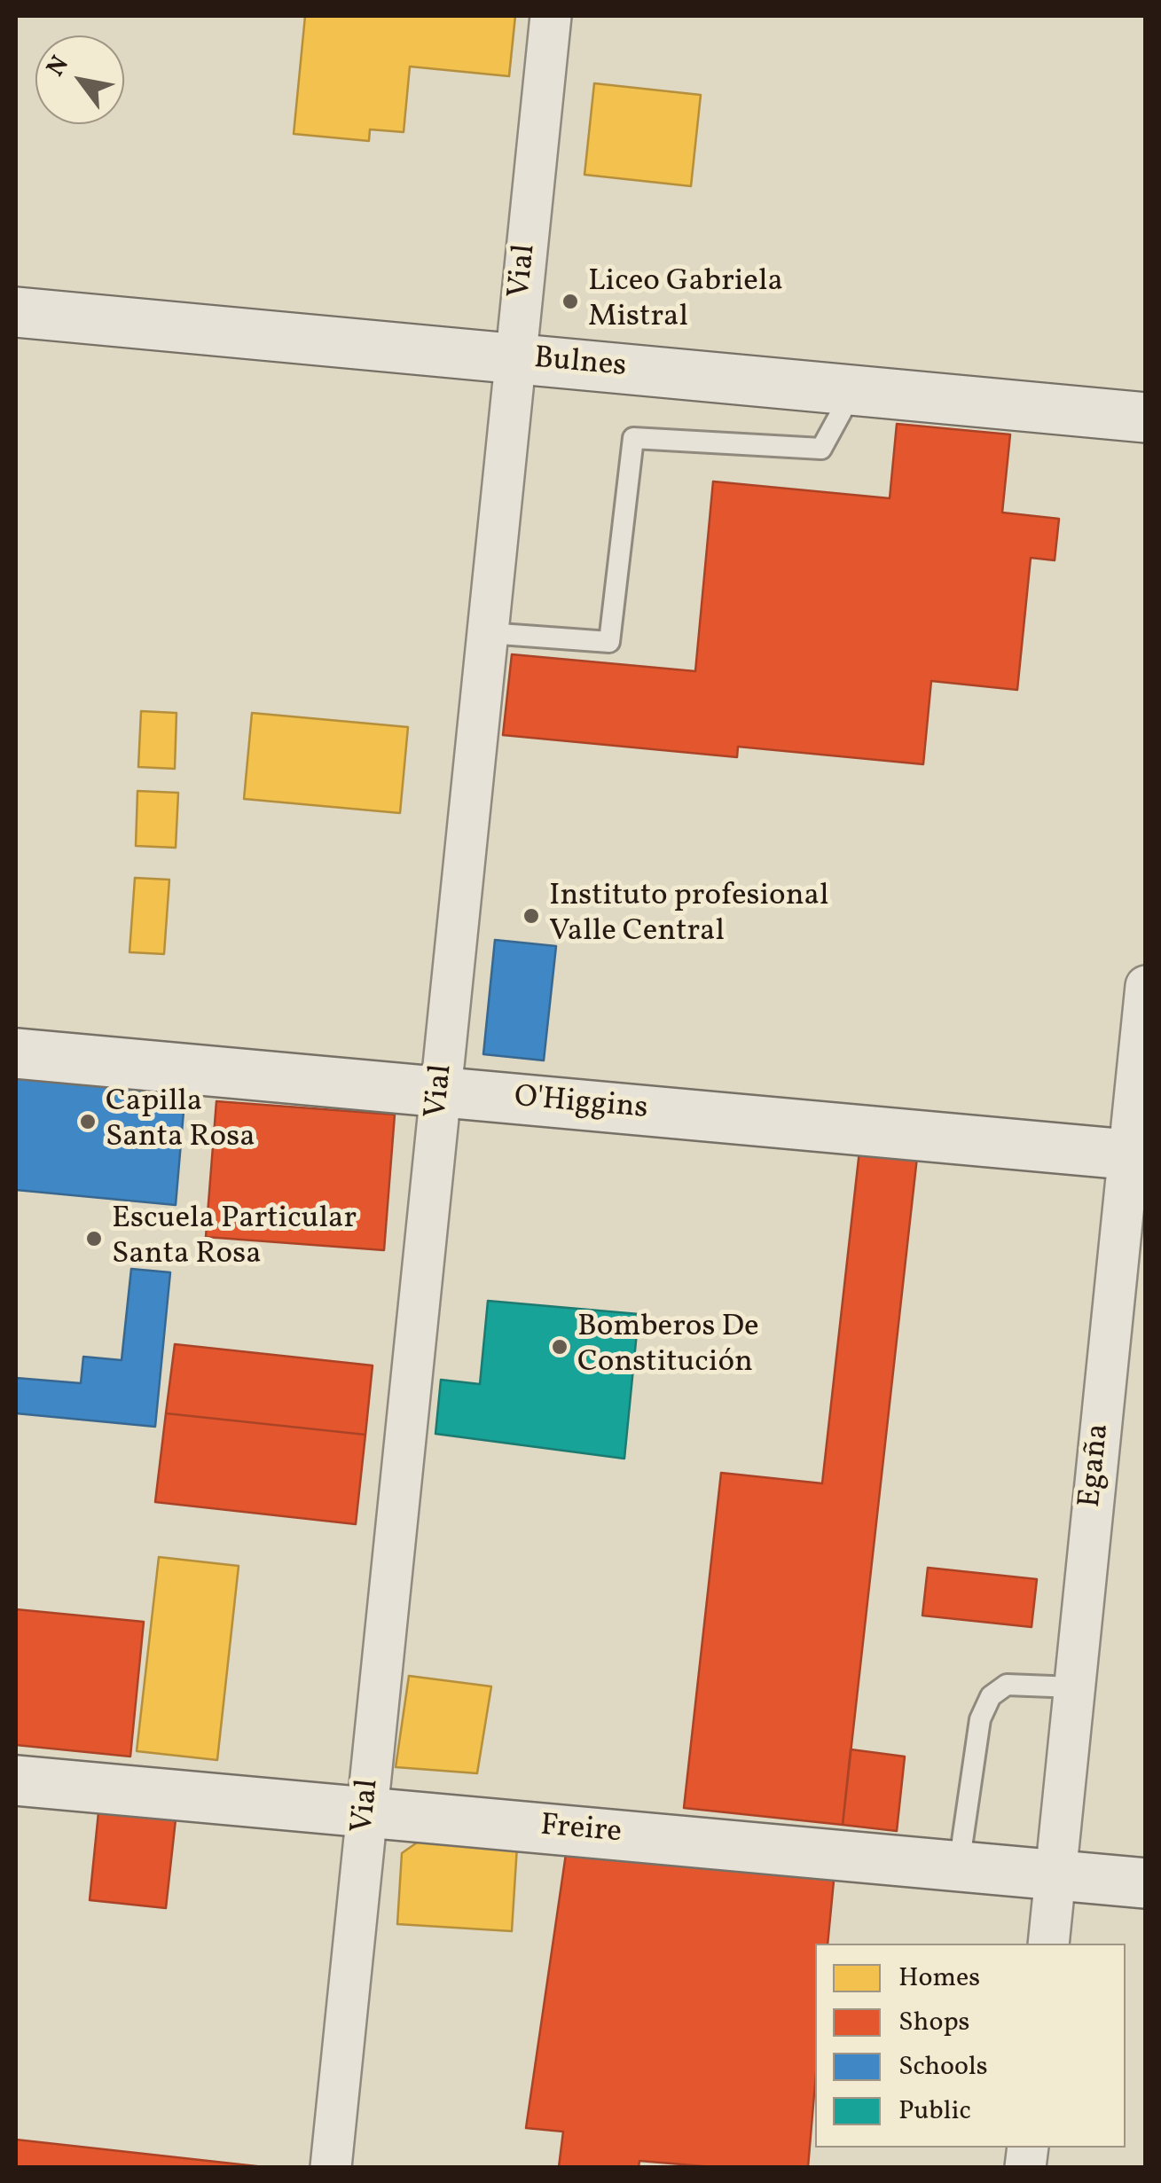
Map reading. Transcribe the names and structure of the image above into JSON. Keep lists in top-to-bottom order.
{
  "streets": {
    "main road": ["Bulnes", "O'Higgins", "Freire"],
    "street": ["Vial", "Egaña"]
  },
  "crossings": [
    ["Vial", "Bulnes"],
    ["Vial", "O'Higgins"],
    ["Vial", "Freire"],
    ["O'Higgins", "Egaña"],
    ["Egaña", "Freire"]
  ],
  "places": [
    "Liceo Gabriela Mistral",
    "Instituto profesional Valle Central",
    "Capilla Santa Rosa",
    "Escuela Particular Santa Rosa",
    "Bomberos De Constitución"
  ],
  "legend": [
    "Homes",
    "Shops",
    "Schools",
    "Public"
  ],
  "north": "top left"
}
